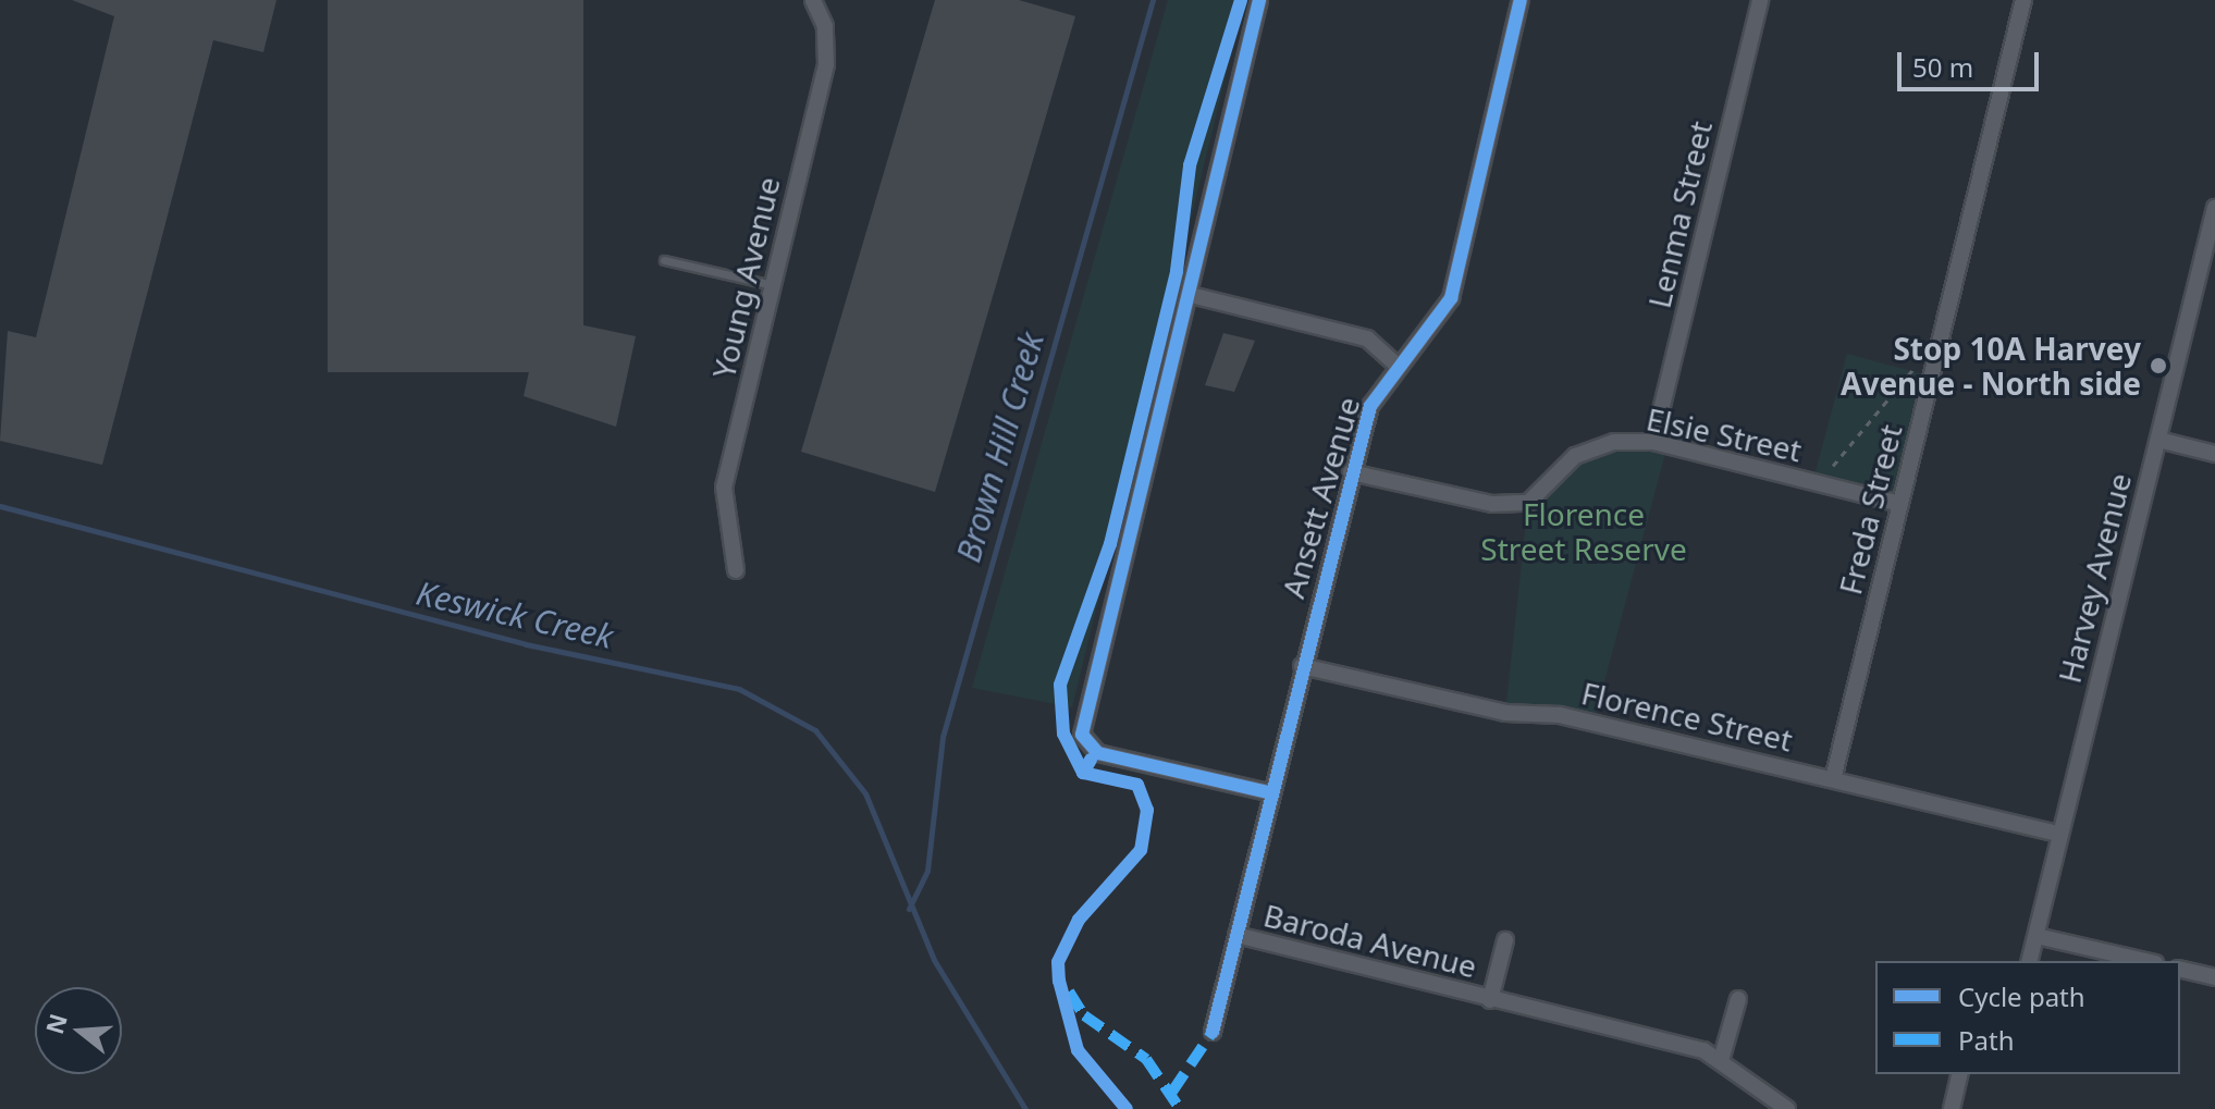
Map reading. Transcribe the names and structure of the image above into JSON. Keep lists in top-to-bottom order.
{
  "streets": {
    "street": [
      "Lenma Street",
      "Young Avenue",
      "Elsie Street",
      "Ansett Avenue",
      "Freda Street",
      "Harvey Avenue",
      "Florence Street",
      "Baroda Avenue"
    ]
  },
  "crossings": [
    ["Lenma Street", "Elsie Street"],
    ["Elsie Street", "Ansett Avenue"],
    ["Elsie Street", "Freda Street"],
    ["Ansett Avenue", "Florence Street"],
    ["Ansett Avenue", "Baroda Avenue"],
    ["Freda Street", "Florence Street"],
    ["Harvey Avenue", "Florence Street"]
  ],
  "water": ["Brown Hill Creek", "Keswick Creek"],
  "parks": ["Florence Street Reserve"],
  "places": ["Stop 10A Harvey Avenue - North side"],
  "legend": ["Cycle path", "Path"],
  "scale_bar": "50 m",
  "north": "left"
}
